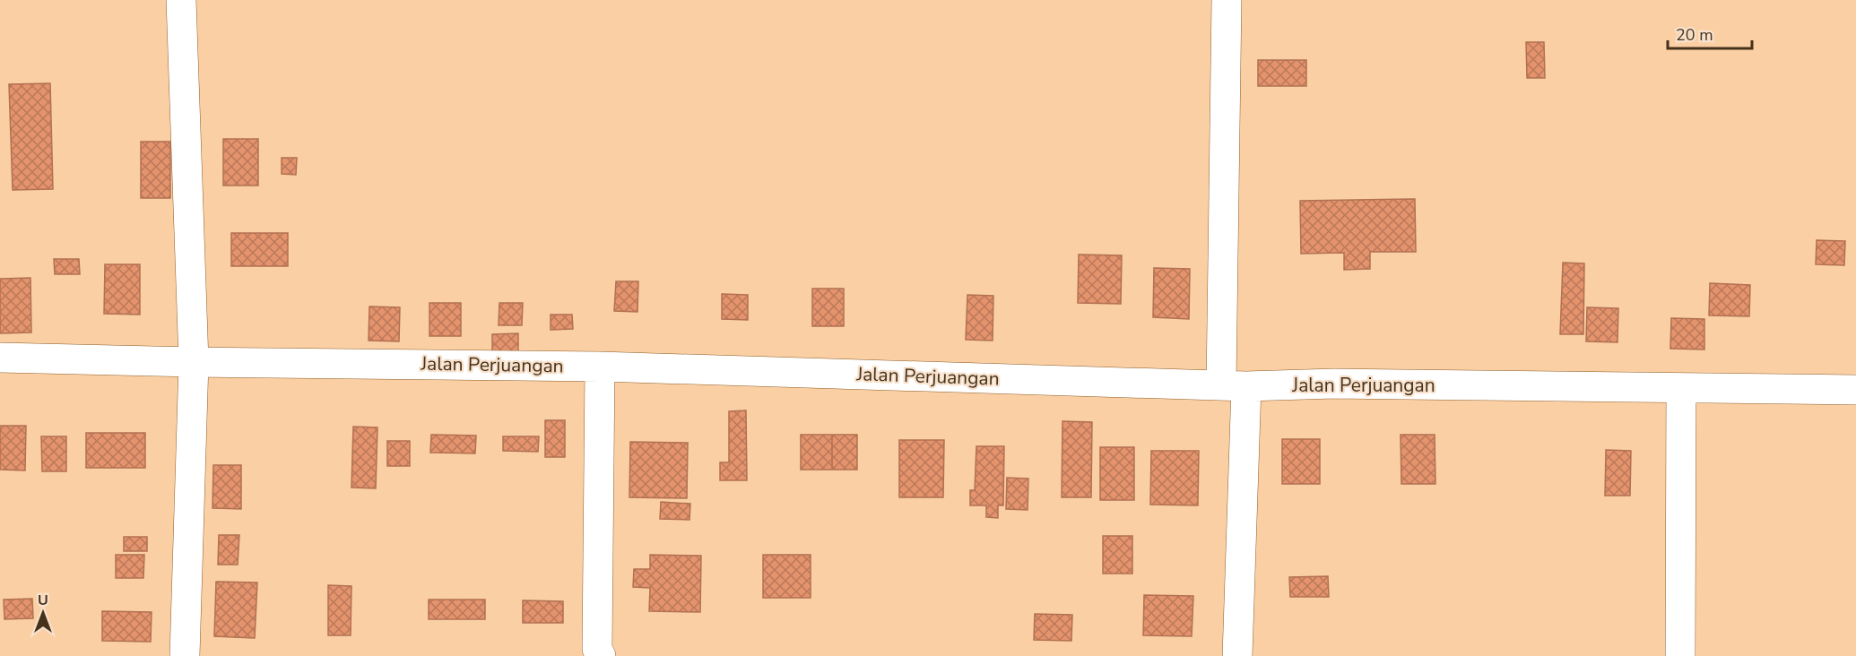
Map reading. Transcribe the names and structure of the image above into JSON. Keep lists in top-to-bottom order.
{
  "streets": {
    "street": ["Jalan Perjuangan"]
  },
  "scale_bar": "20 m",
  "north": "top"
}
